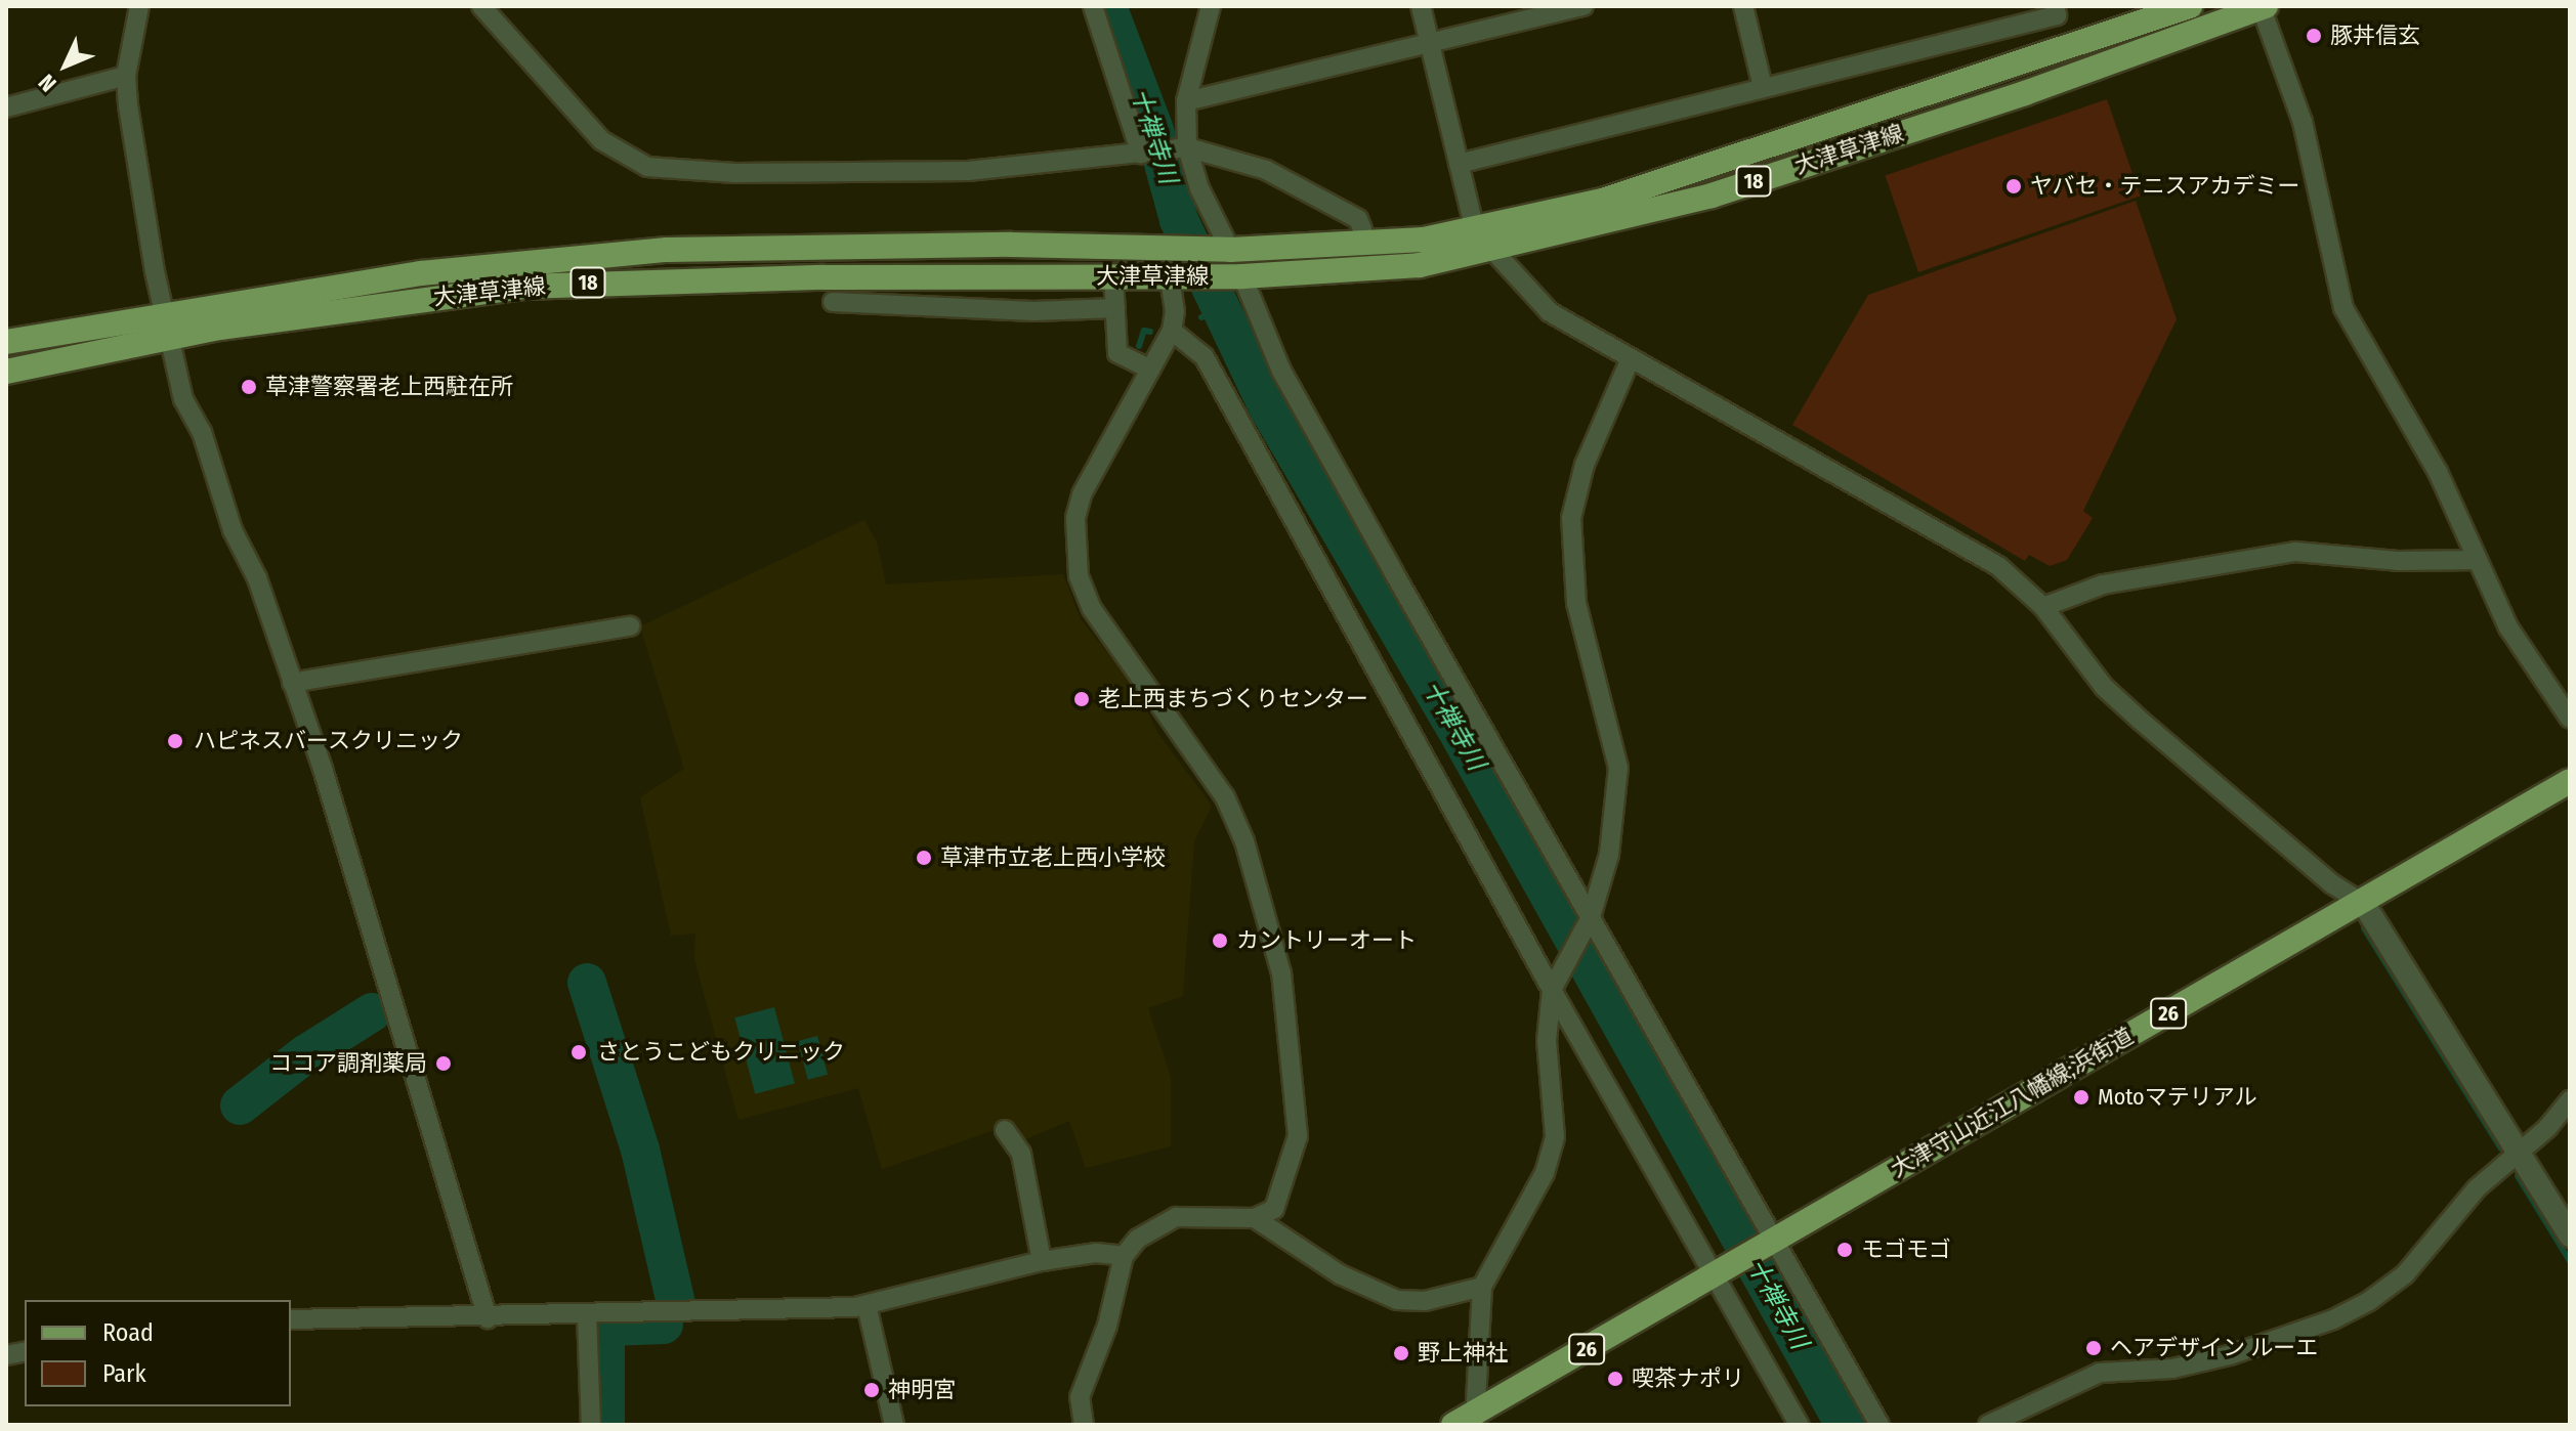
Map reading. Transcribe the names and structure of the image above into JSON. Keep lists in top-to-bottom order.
{
  "streets": {
    "main road": [
      "大津草津線",
      "18",
      "26",
      "大津守山近江八幡線;浜街道"
    ]
  },
  "water": ["十禅寺川"],
  "places": [
    "豚丼信玄",
    "ヤバセ・テニスアカデミー",
    "草津警察署老上西駐在所",
    "老上西まちづくりセンター",
    "ハピネスバースクリニック",
    "草津市立老上西小学校",
    "カントリーオート",
    "さとうこどもクリニック",
    "ココア調剤薬局",
    "Motoマテリアル",
    "モゴモゴ",
    "ヘアデザイン ルーエ",
    "野上神社",
    "喫茶ナポリ",
    "神明宮"
  ],
  "legend": ["Road", "Park"],
  "north": "bottom left"
}
